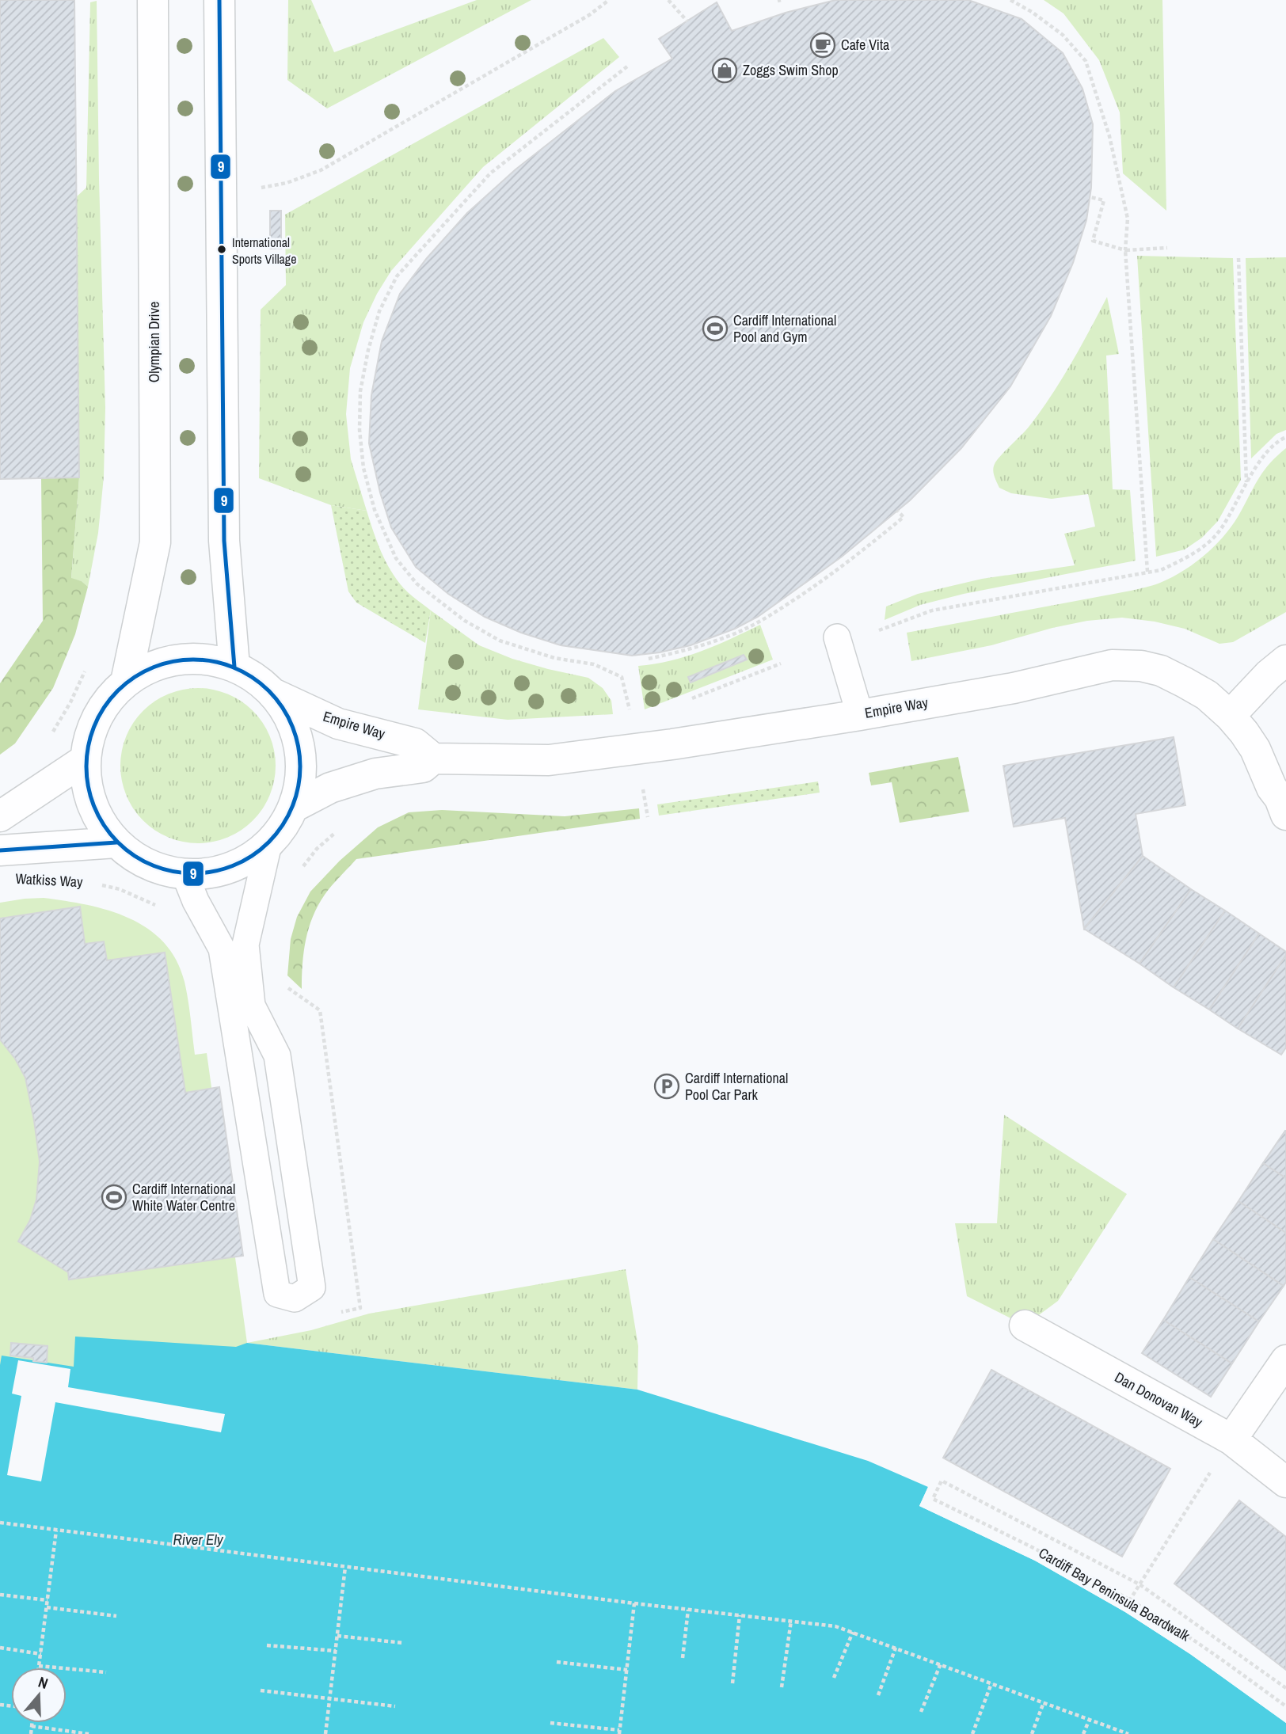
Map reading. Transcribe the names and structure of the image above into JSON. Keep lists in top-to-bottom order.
{
  "streets": {
    "street": ["Olympian Drive", "Empire Way", "Dan Donovan Way"],
    "path": ["Watkiss Way", "Cardiff Bay Peninsula Boardwalk"]
  },
  "water": ["River Ely"],
  "places": {
    "cafe": ["Cafe Vita"],
    "shop": ["Zoggs Swim Shop"],
    "other": ["International Sports Village"],
    "sports": ["Cardiff International Pool and Gym", "Cardiff International White Water Centre"],
    "parking": ["Cardiff International Pool Car Park"]
  },
  "lines": ["transit line 9"],
  "north": "top"
}
